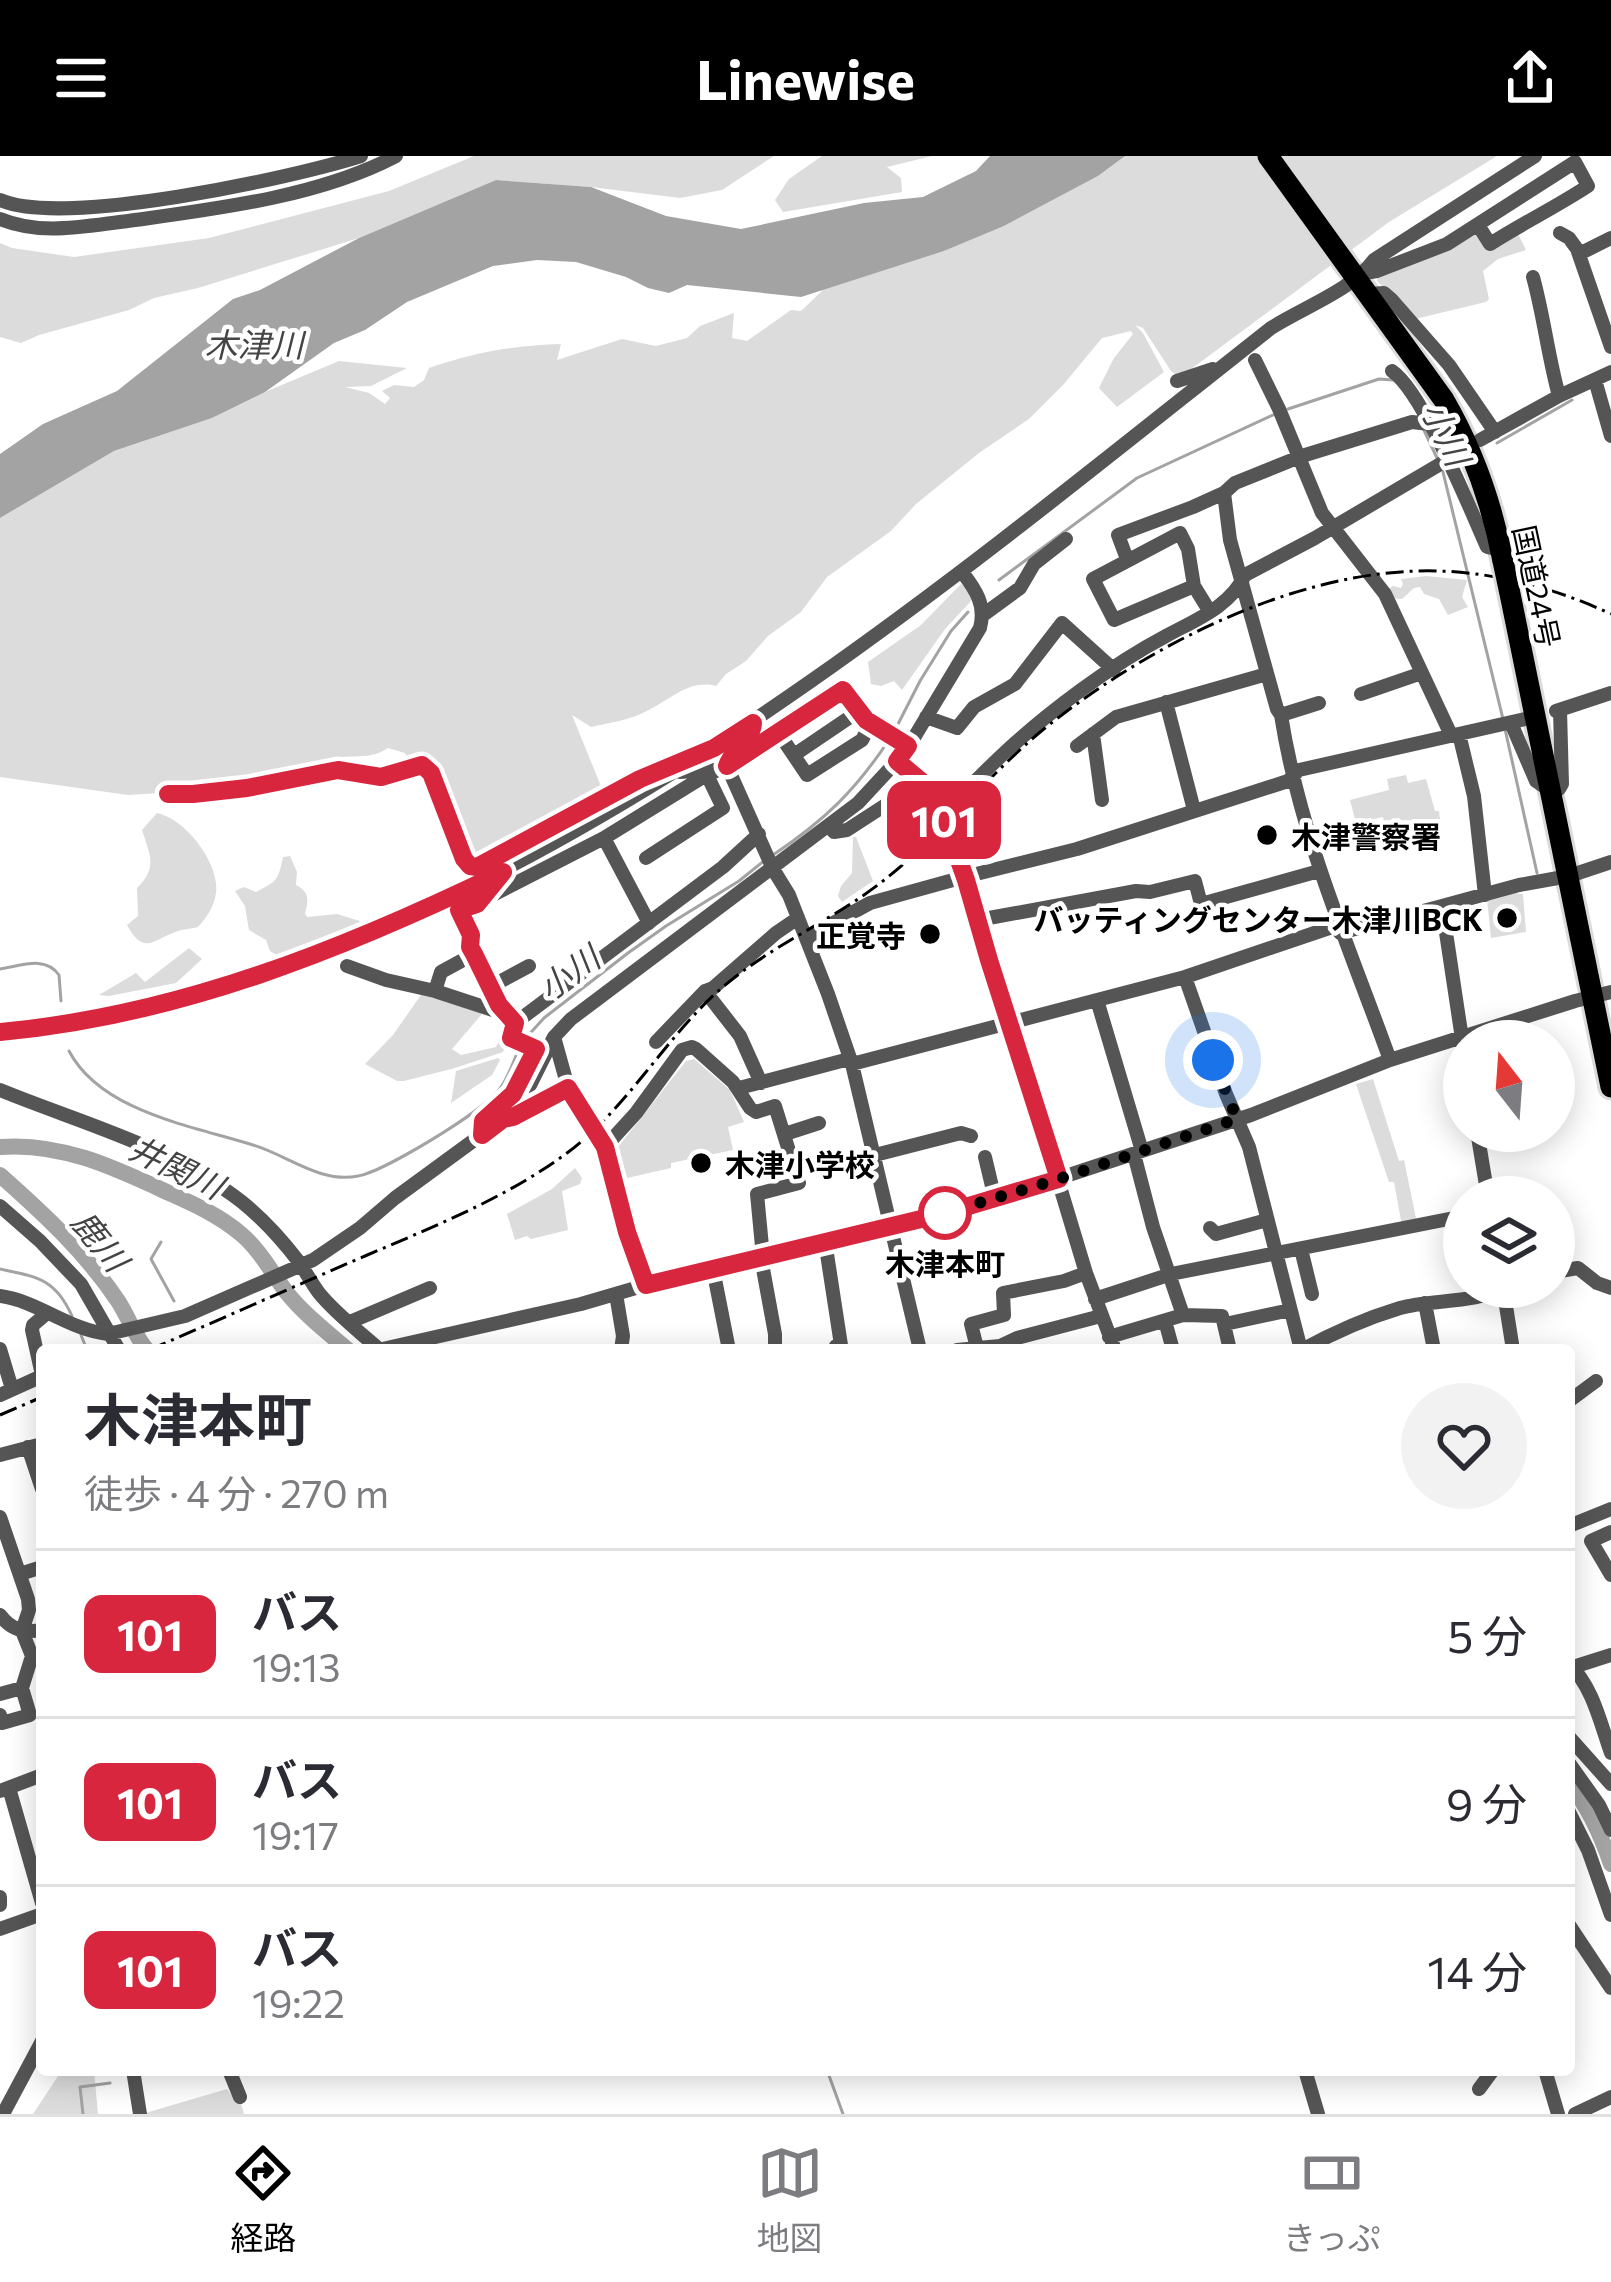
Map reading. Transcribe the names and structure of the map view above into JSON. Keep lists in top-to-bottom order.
{
  "streets": {
    "highway": ["国道24号"]
  },
  "water": [
    "木津川",
    "小川",
    "井関川",
    "鹿川"
  ],
  "places": [
    "木津警察署",
    "バッティングセンター木津川BCK",
    "正覚寺",
    "木津小学校",
    "木津本町"
  ],
  "lines": ["bus line 101"],
  "north": "top",
  "page": {
    "header": "Linewise",
    "on_map": "101",
    "heading": ["木津本町", "徒歩 · 4 分 · 270 m"],
    "list": [
      {
        "mark": "101",
        "name": "バス",
        "note": "19:13",
        "value": "5 分"
      },
      {
        "mark": "101",
        "name": "バス",
        "note": "19:17",
        "value": "9 分"
      },
      {
        "mark": "101",
        "name": "バス",
        "note": "19:22",
        "value": "14 分"
      }
    ],
    "tabs": ["経路", "地図", "きっぷ"]
  }
}
